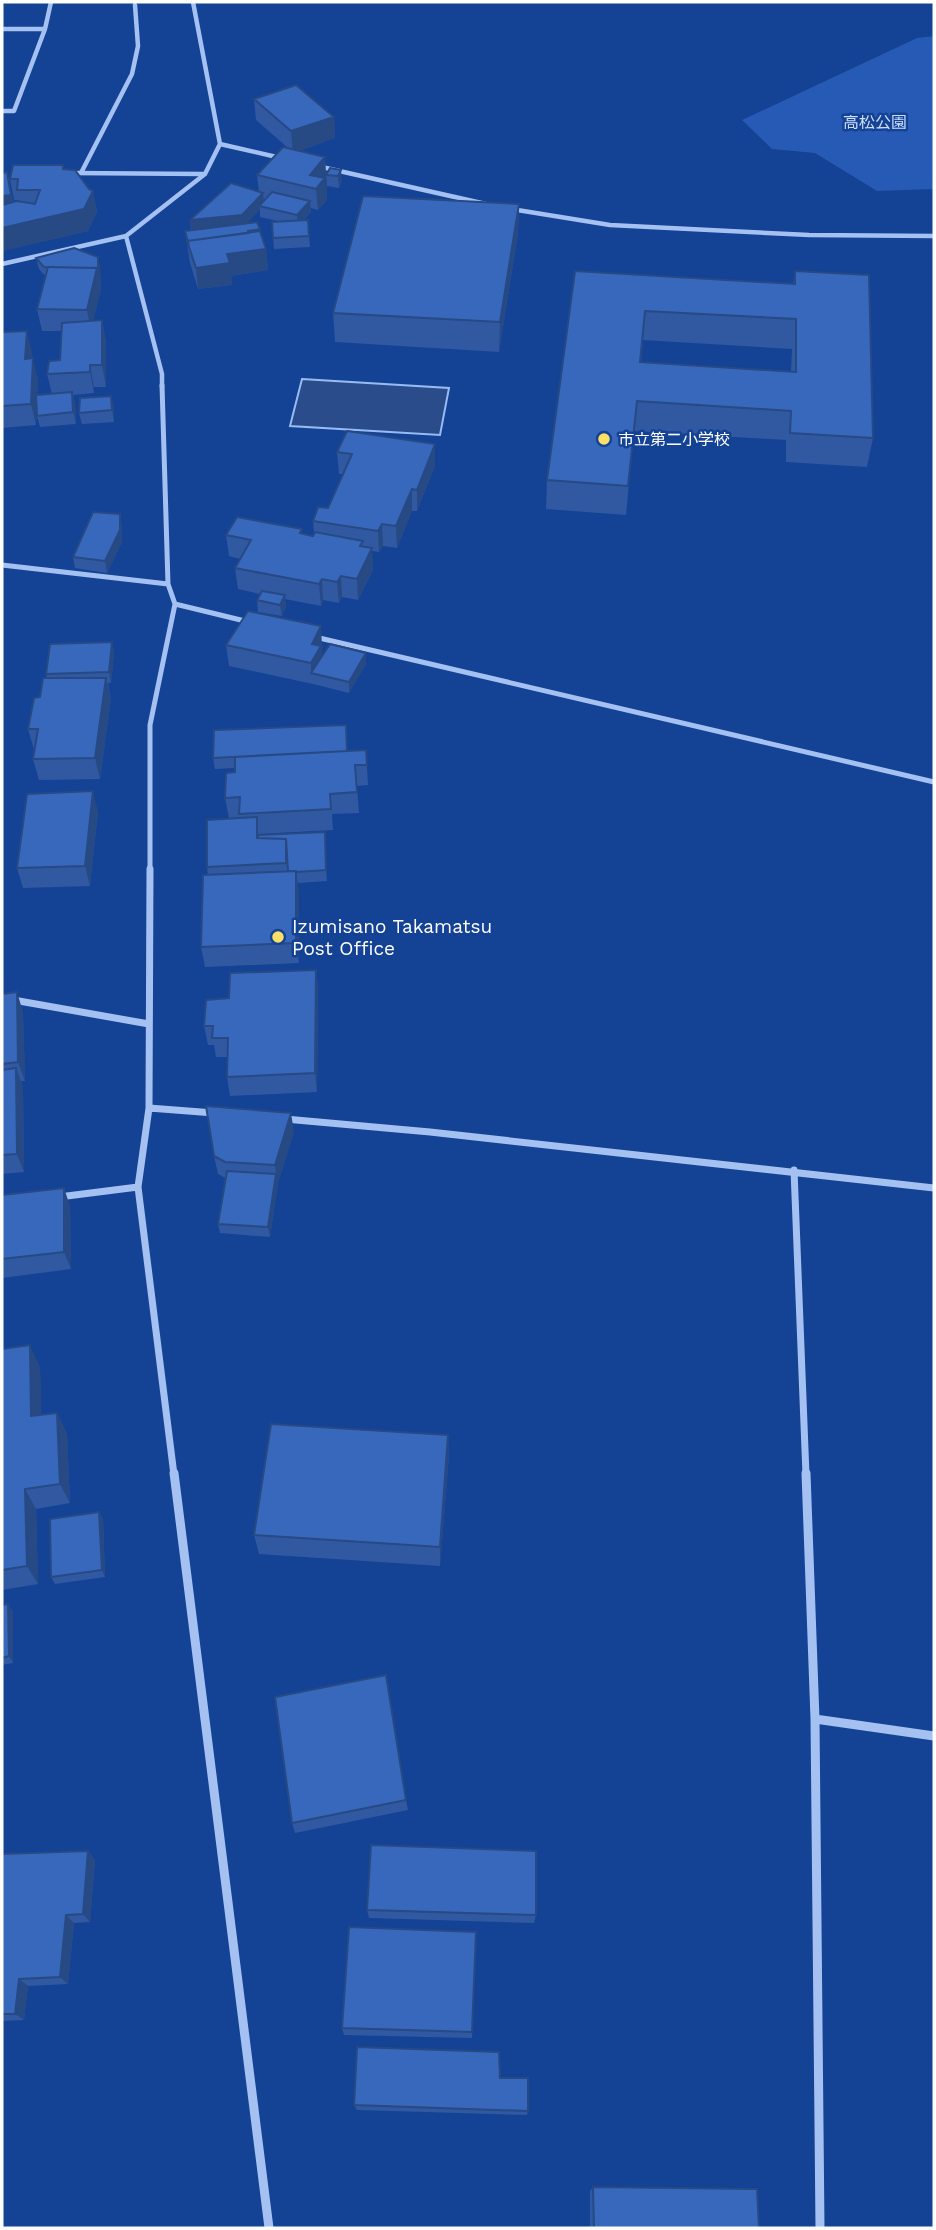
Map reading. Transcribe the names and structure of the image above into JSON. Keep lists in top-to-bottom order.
{
  "parks": ["高松公園"],
  "places": ["市立第二小学校", "Izumisano Takamatsu Post Office"]
}
